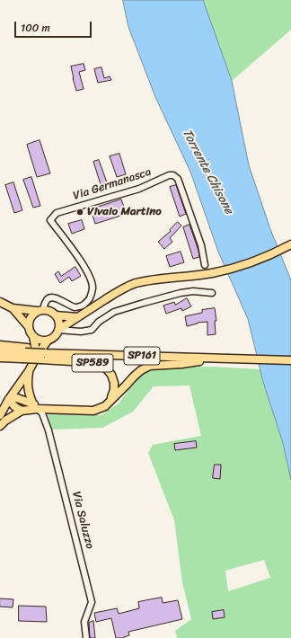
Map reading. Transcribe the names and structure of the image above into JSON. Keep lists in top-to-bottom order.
{
  "streets": {
    "main road": ["SP161", "SP589"],
    "street": ["Via Germanasca", "Via Saluzzo"]
  },
  "crossings": [
    ["SP161", "SP589"],
    ["SP161", "Via Saluzzo"],
    ["SP589", "Via Saluzzo"]
  ],
  "water": ["Torrente Chisone"],
  "places": ["Vivaio Martino"],
  "scale_bar": "100 m"
}
